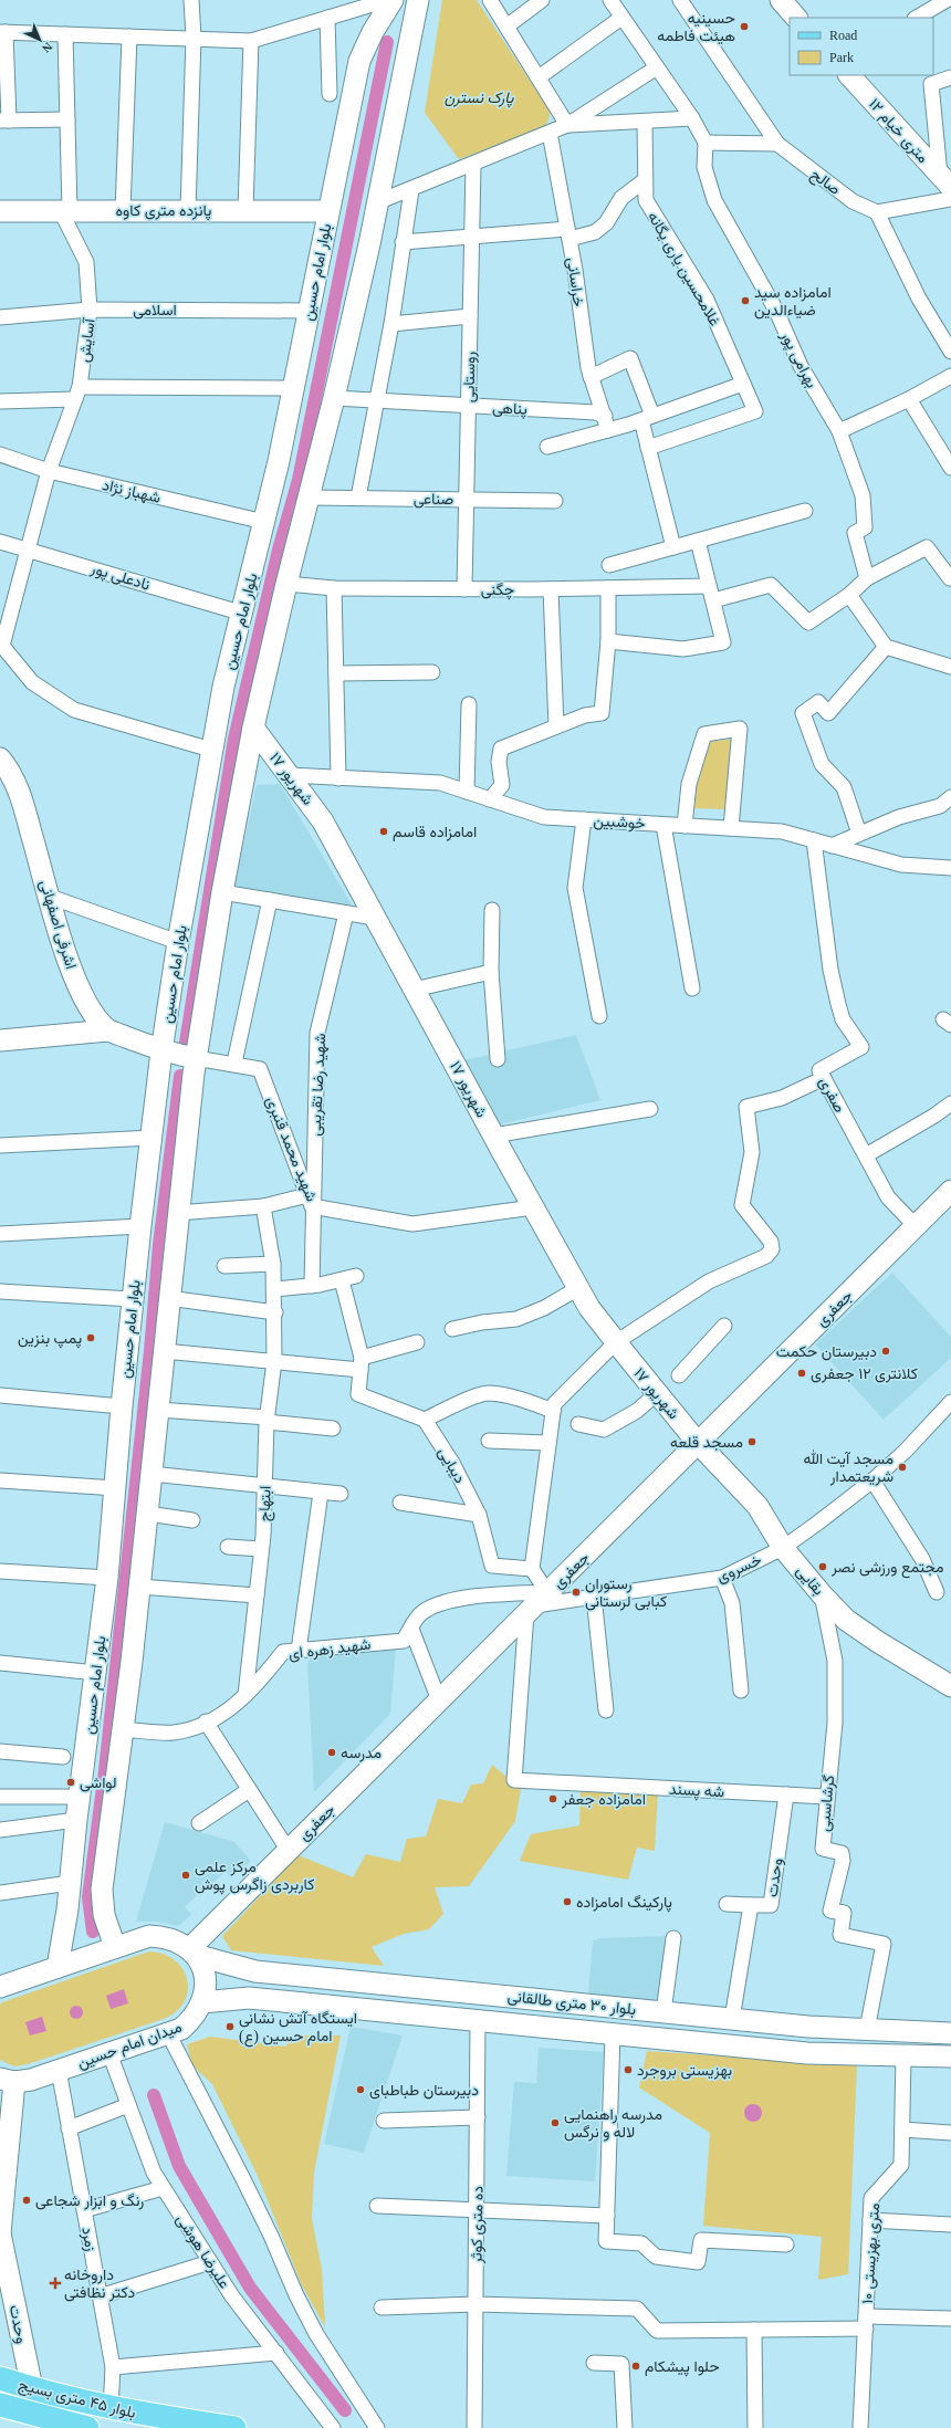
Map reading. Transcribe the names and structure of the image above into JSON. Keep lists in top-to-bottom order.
{
  "streets": {
    "main road": [
      "۱۲ متری خیام",
      "پانزده متری کاوه",
      "بلوار امام حسین",
      "۱۷ شهریور",
      "اشرفی اصفهانی",
      "جعفری",
      "بقایی",
      "وحدت",
      "بلوار ۳۰ متری طالقانی",
      "میدان امام حسین",
      "بلوار ۴۵ متری بسیج"
    ],
    "street": [
      "صالح",
      "غلامحسین یاری یگانه",
      "خراسانی",
      "اسلامی",
      "آسایش",
      "بهرامی پور",
      "روستایی",
      "پناهی",
      "شهباز نژاد",
      "صناعی",
      "نادعلی پور",
      "چگنی",
      "خوشبین",
      "شهید رضا تقریبی",
      "صفری",
      "شهید محمد قنبری",
      "دیبایی",
      "ابتهاج",
      "خسروی",
      "شهید زهره ای",
      "شه پسند",
      "گرشاسبی",
      "ده متری کوثر",
      "زمرد",
      "علیرضا هوشی",
      "۱۰ متری بهزیستی"
    ]
  },
  "crossings": [
    ["پانزده متری کاوه", "بلوار امام حسین"],
    ["پانزده متری کاوه", "آسایش"],
    ["بلوار امام حسین", "اسلامی"],
    ["بلوار امام حسین", "شهباز نژاد"],
    ["بلوار امام حسین", "نادعلی پور"],
    ["بلوار امام حسین", "اشرفی اصفهانی"],
    ["خراسانی", "پناهی"],
    ["اسلامی", "آسایش"],
    ["آسایش", "شهباز نژاد"],
    ["آسایش", "نادعلی پور"],
    ["روستایی", "پناهی"],
    ["روستایی", "صناعی"],
    ["روستایی", "چگنی"],
    ["۱۷ شهریور", "خوشبین"],
    ["۱۷ شهریور", "شهید محمد قنبری"],
    ["۱۷ شهریور", "جعفری"],
    ["۱۷ شهریور", "بقایی"],
    ["خوشبین", "صفری"],
    ["اشرفی اصفهانی", "شهید محمد قنبری"],
    ["شهید رضا تقریبی", "شهید محمد قنبری"],
    ["صفری", "جعفری"],
    ["جعفری", "خسروی"],
    ["جعفری", "بقایی"],
    ["جعفری", "شهید زهره ای"],
    ["جعفری", "شه پسند"],
    ["جعفری", "بلوار ۳۰ متری طالقانی"],
    ["جعفری", "میدان امام حسین"],
    ["ابتهاج", "شهید زهره ای"],
    ["خسروی", "بقایی"],
    ["خسروی", "شهید زهره ای"],
    ["خسروی", "شه پسند"],
    ["بقایی", "گرشاسبی"],
    ["شهید زهره ای", "شه پسند"],
    ["شه پسند", "گرشاسبی"],
    ["شه پسند", "وحدت"],
    ["گرشاسبی", "بلوار ۳۰ متری طالقانی"],
    ["وحدت", "بلوار ۳۰ متری طالقانی"],
    ["وحدت", "میدان امام حسین"],
    ["وحدت", "بلوار ۴۵ متری بسیج"],
    ["بلوار ۳۰ متری طالقانی", "میدان امام حسین"],
    ["بلوار ۳۰ متری طالقانی", "ده متری کوثر"],
    ["بلوار ۳۰ متری طالقانی", "۱۰ متری بهزیستی"],
    ["میدان امام حسین", "زمرد"],
    ["میدان امام حسین", "علیرضا هوشی"],
    ["زمرد", "بلوار ۴۵ متری بسیج"]
  ],
  "parks": ["پارک نسترن"],
  "places": {
    "other": [
      "حسینیه هیئت فاطمه",
      "امامزاده سید ضیاءالدین",
      "امامزاده قاسم",
      "پمپ بنزین",
      "دبیرستان حکمت",
      "کلانتری ۱۲ جعفری",
      "مسجد قلعه",
      "مسجد آیت الله شریعتمدار",
      "مجتمع ورزشی نصر",
      "رستوران کبابی لرستانی",
      "مدرسه",
      "لواشی",
      "امامزاده جعفر",
      "مرکز علمی کاربردی زاگرس پوش",
      "پارکینگ امامزاده",
      "ایستگاه آتش نشانی امام حسین (ع)",
      "بهزیستی بروجرد",
      "دبیرستان طباطبای",
      "مدرسه راهنمایی لاله و نرگس",
      "رنگ و ابزار شجاعی",
      "حلوا پیشکام"
    ],
    "health": ["داروخانه دکتر نظافتی"]
  },
  "legend": ["Road", "Park"],
  "north": "bottom right"
}
